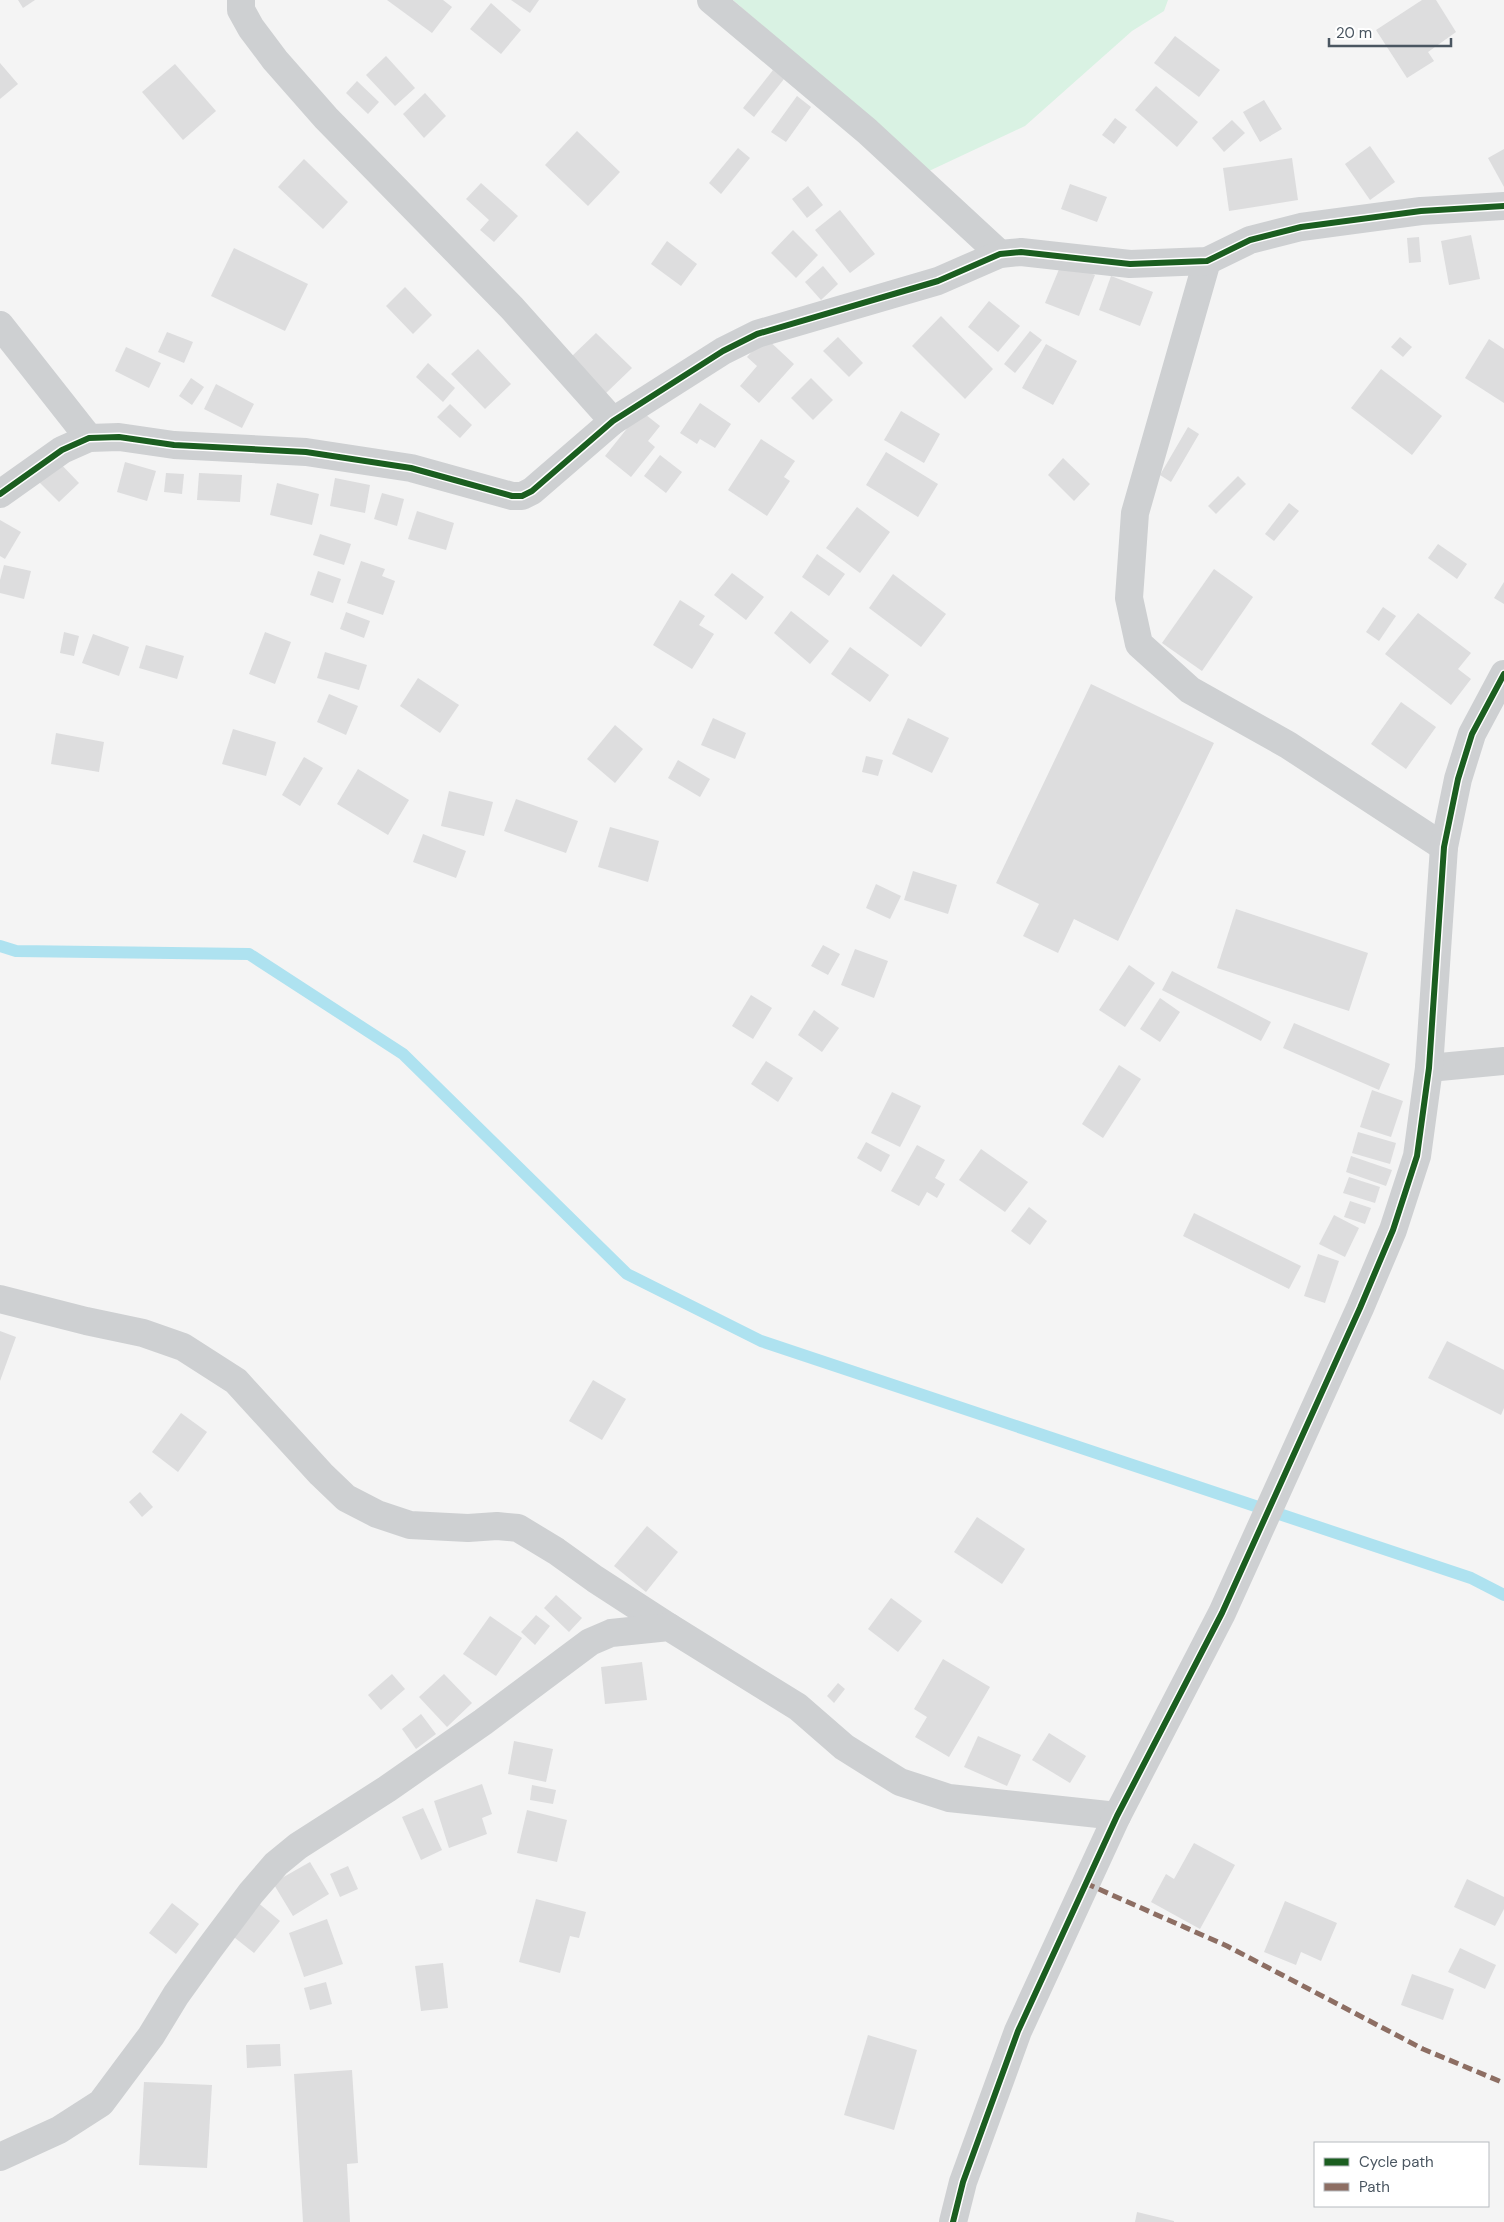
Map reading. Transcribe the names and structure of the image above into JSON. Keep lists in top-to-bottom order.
{
  "legend": ["Cycle path", "Path"],
  "scale_bar": "20 m"
}
